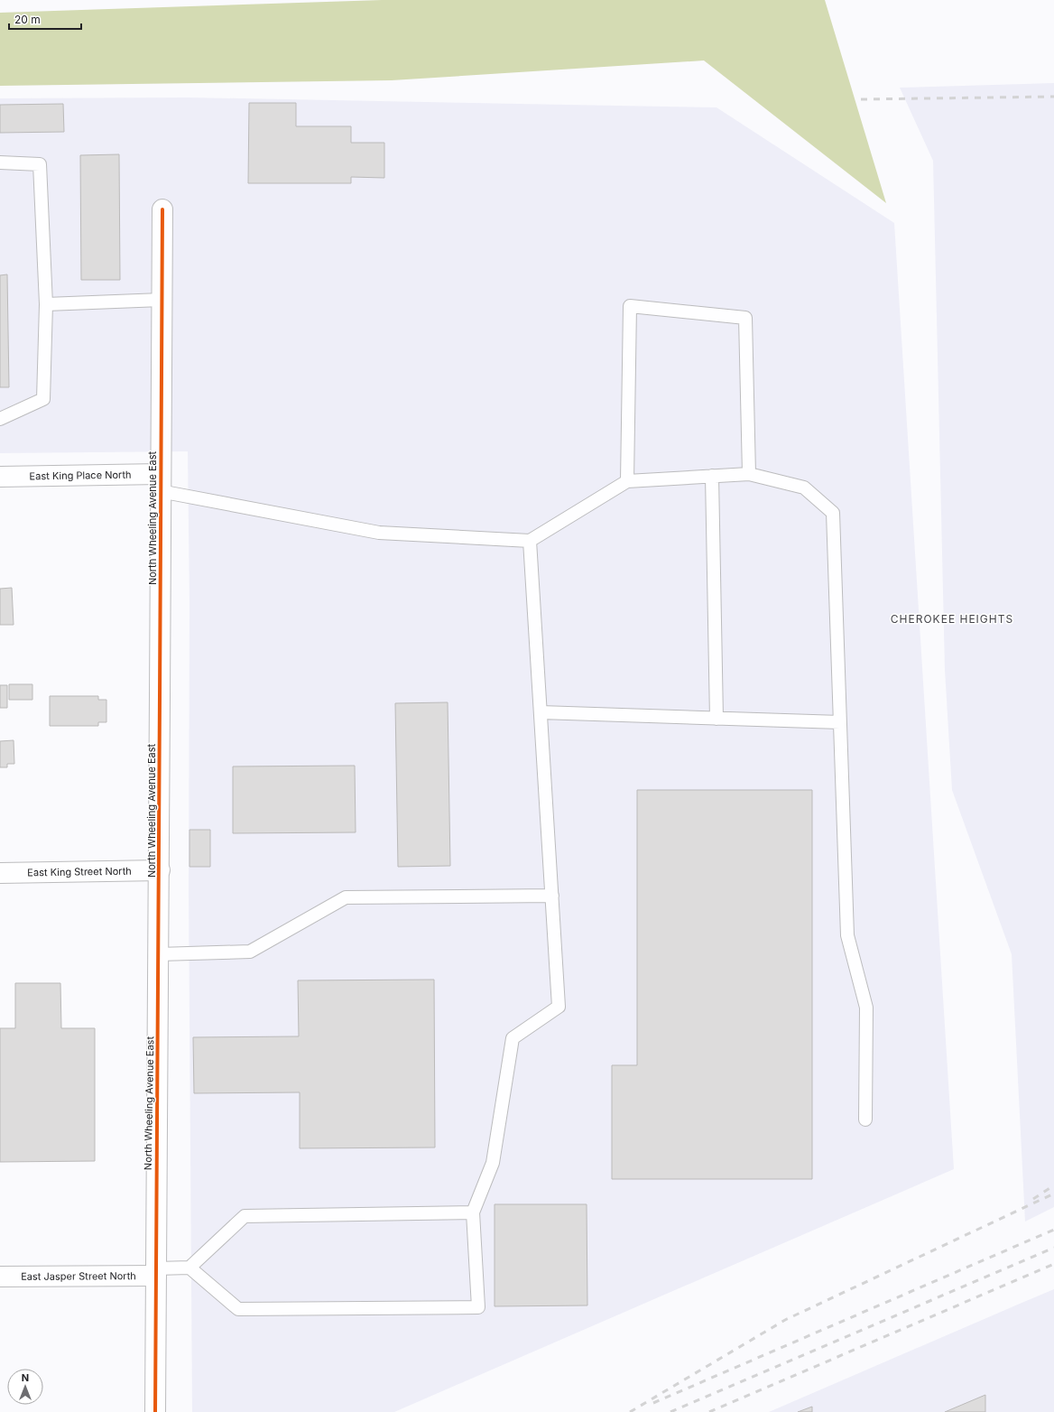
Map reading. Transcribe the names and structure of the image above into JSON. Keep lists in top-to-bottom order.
{
  "streets": {
    "street": [
      "East King Place North",
      "North Wheeling Avenue East",
      "East King Street North",
      "East Jasper Street North"
    ]
  },
  "crossings": [
    ["East King Place North", "North Wheeling Avenue East"],
    ["North Wheeling Avenue East", "East King Street North"],
    ["North Wheeling Avenue East", "East Jasper Street North"]
  ],
  "districts": ["CHEROKEE HEIGHTS"],
  "scale_bar": "20 m",
  "north": "top"
}
